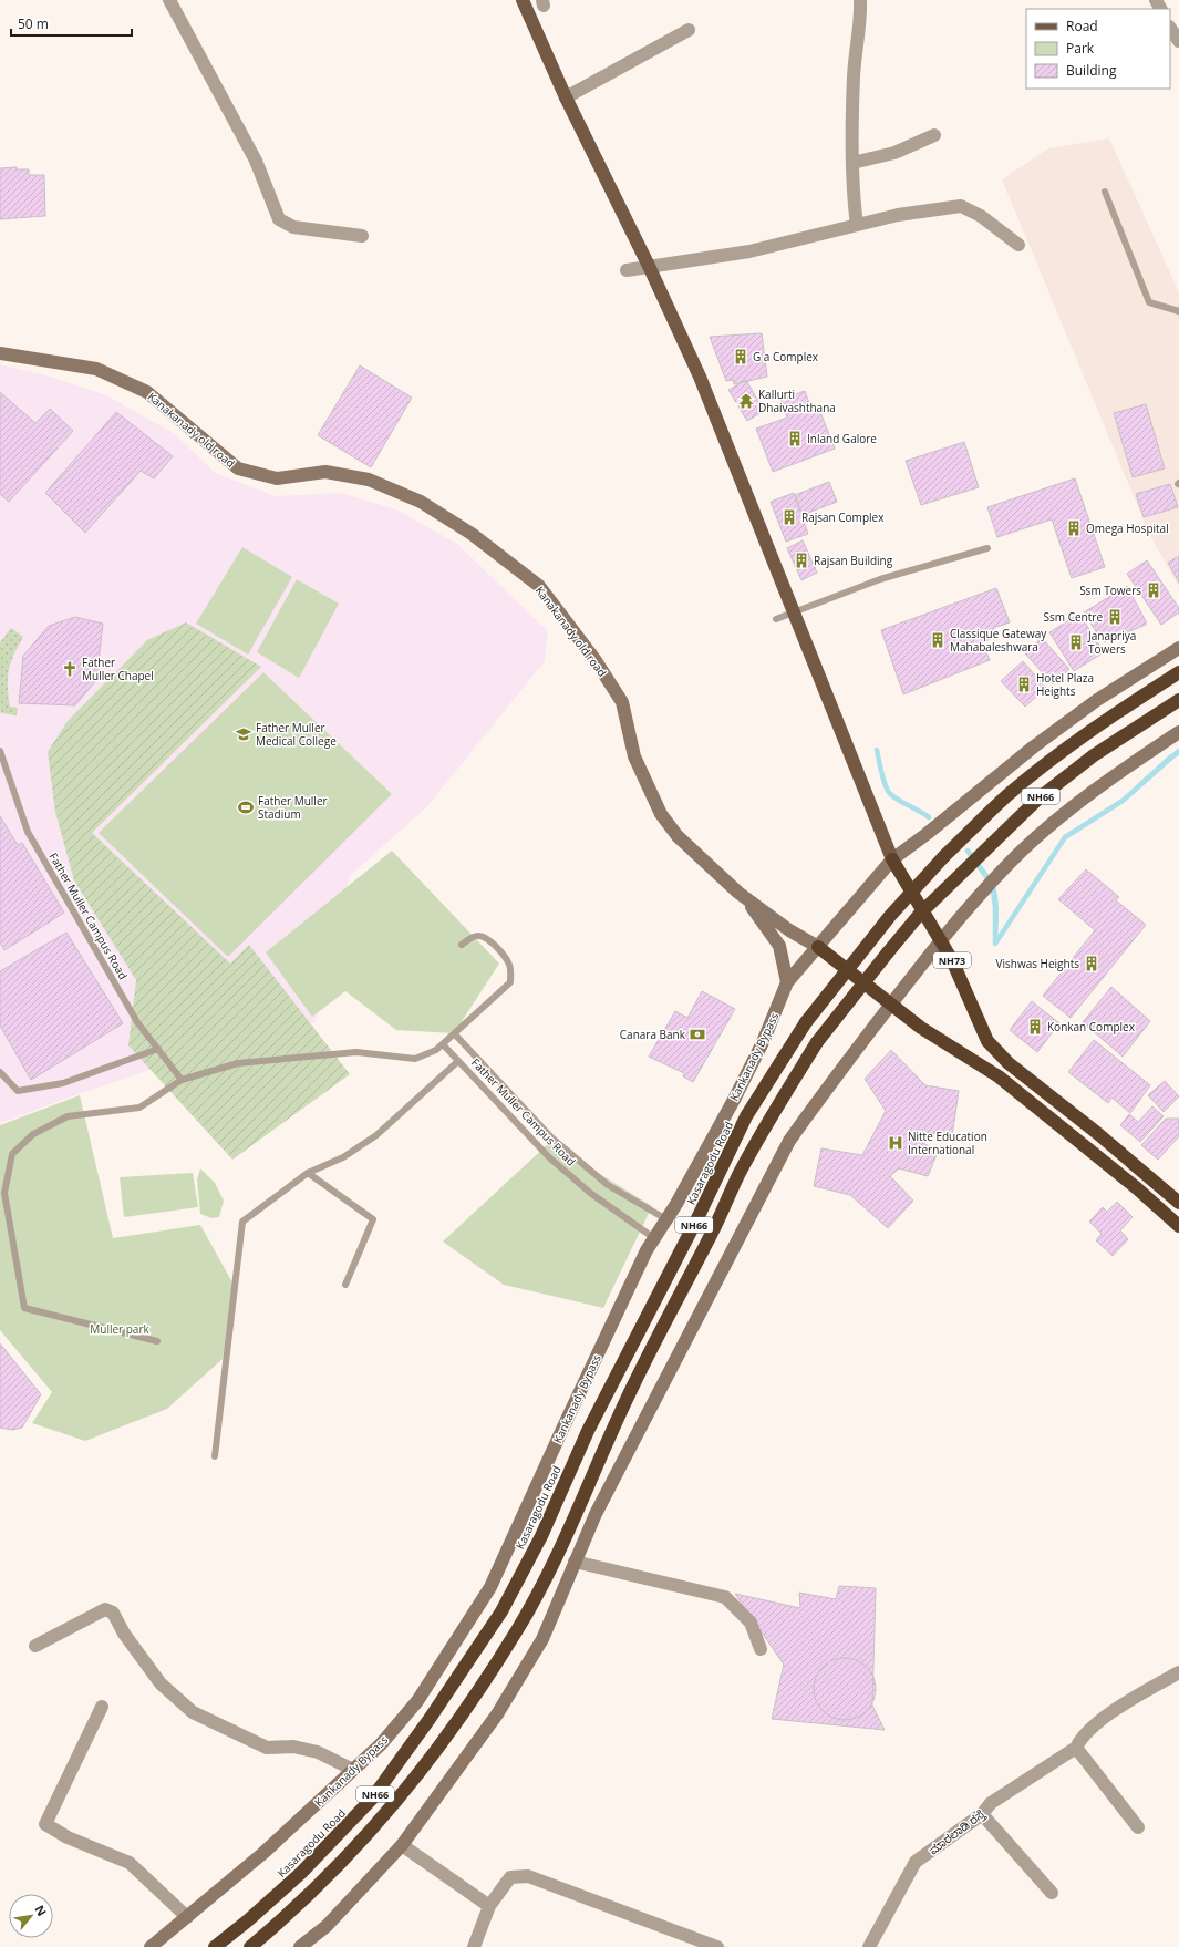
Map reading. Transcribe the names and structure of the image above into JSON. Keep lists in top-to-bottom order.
{
  "streets": {
    "highway": ["NH66", "NH73", "Kasaragodu Road"],
    "street": ["Kanakanady old road", "Kankanady Bypass", "ಮಾರಲಾಡಿ ರಸ್ತೆ"],
    "lane": ["Father Muller Campus Road"]
  },
  "crossings": [
    ["Father Muller Campus Road", "Kankanady Bypass"],
    ["NH73", "Kankanady Bypass"]
  ],
  "parks": ["Muller park"],
  "places": {
    "building": [
      "G a Complex",
      "Inland Galore",
      "Rajsan Complex",
      "Omega Hospital",
      "Rajsan Building",
      "Ssm Towers",
      "Ssm Centre",
      "Classique Gateway Mahabaleshwara",
      "Janapriya Towers",
      "Hotel Plaza Heights",
      "Vishwas Heights",
      "Konkan Complex"
    ],
    "temple": ["Kallurti Dhaivashthana"],
    "church": ["Father Muller Chapel"],
    "school or university": ["Father Muller Medical College"],
    "sports": ["Father Muller Stadium"],
    "bank": ["Canara Bank"],
    "hospital": ["Nitte Education International"]
  },
  "legend": ["Road", "Park", "Building"],
  "scale_bar": "50 m",
  "north": "top right"
}
